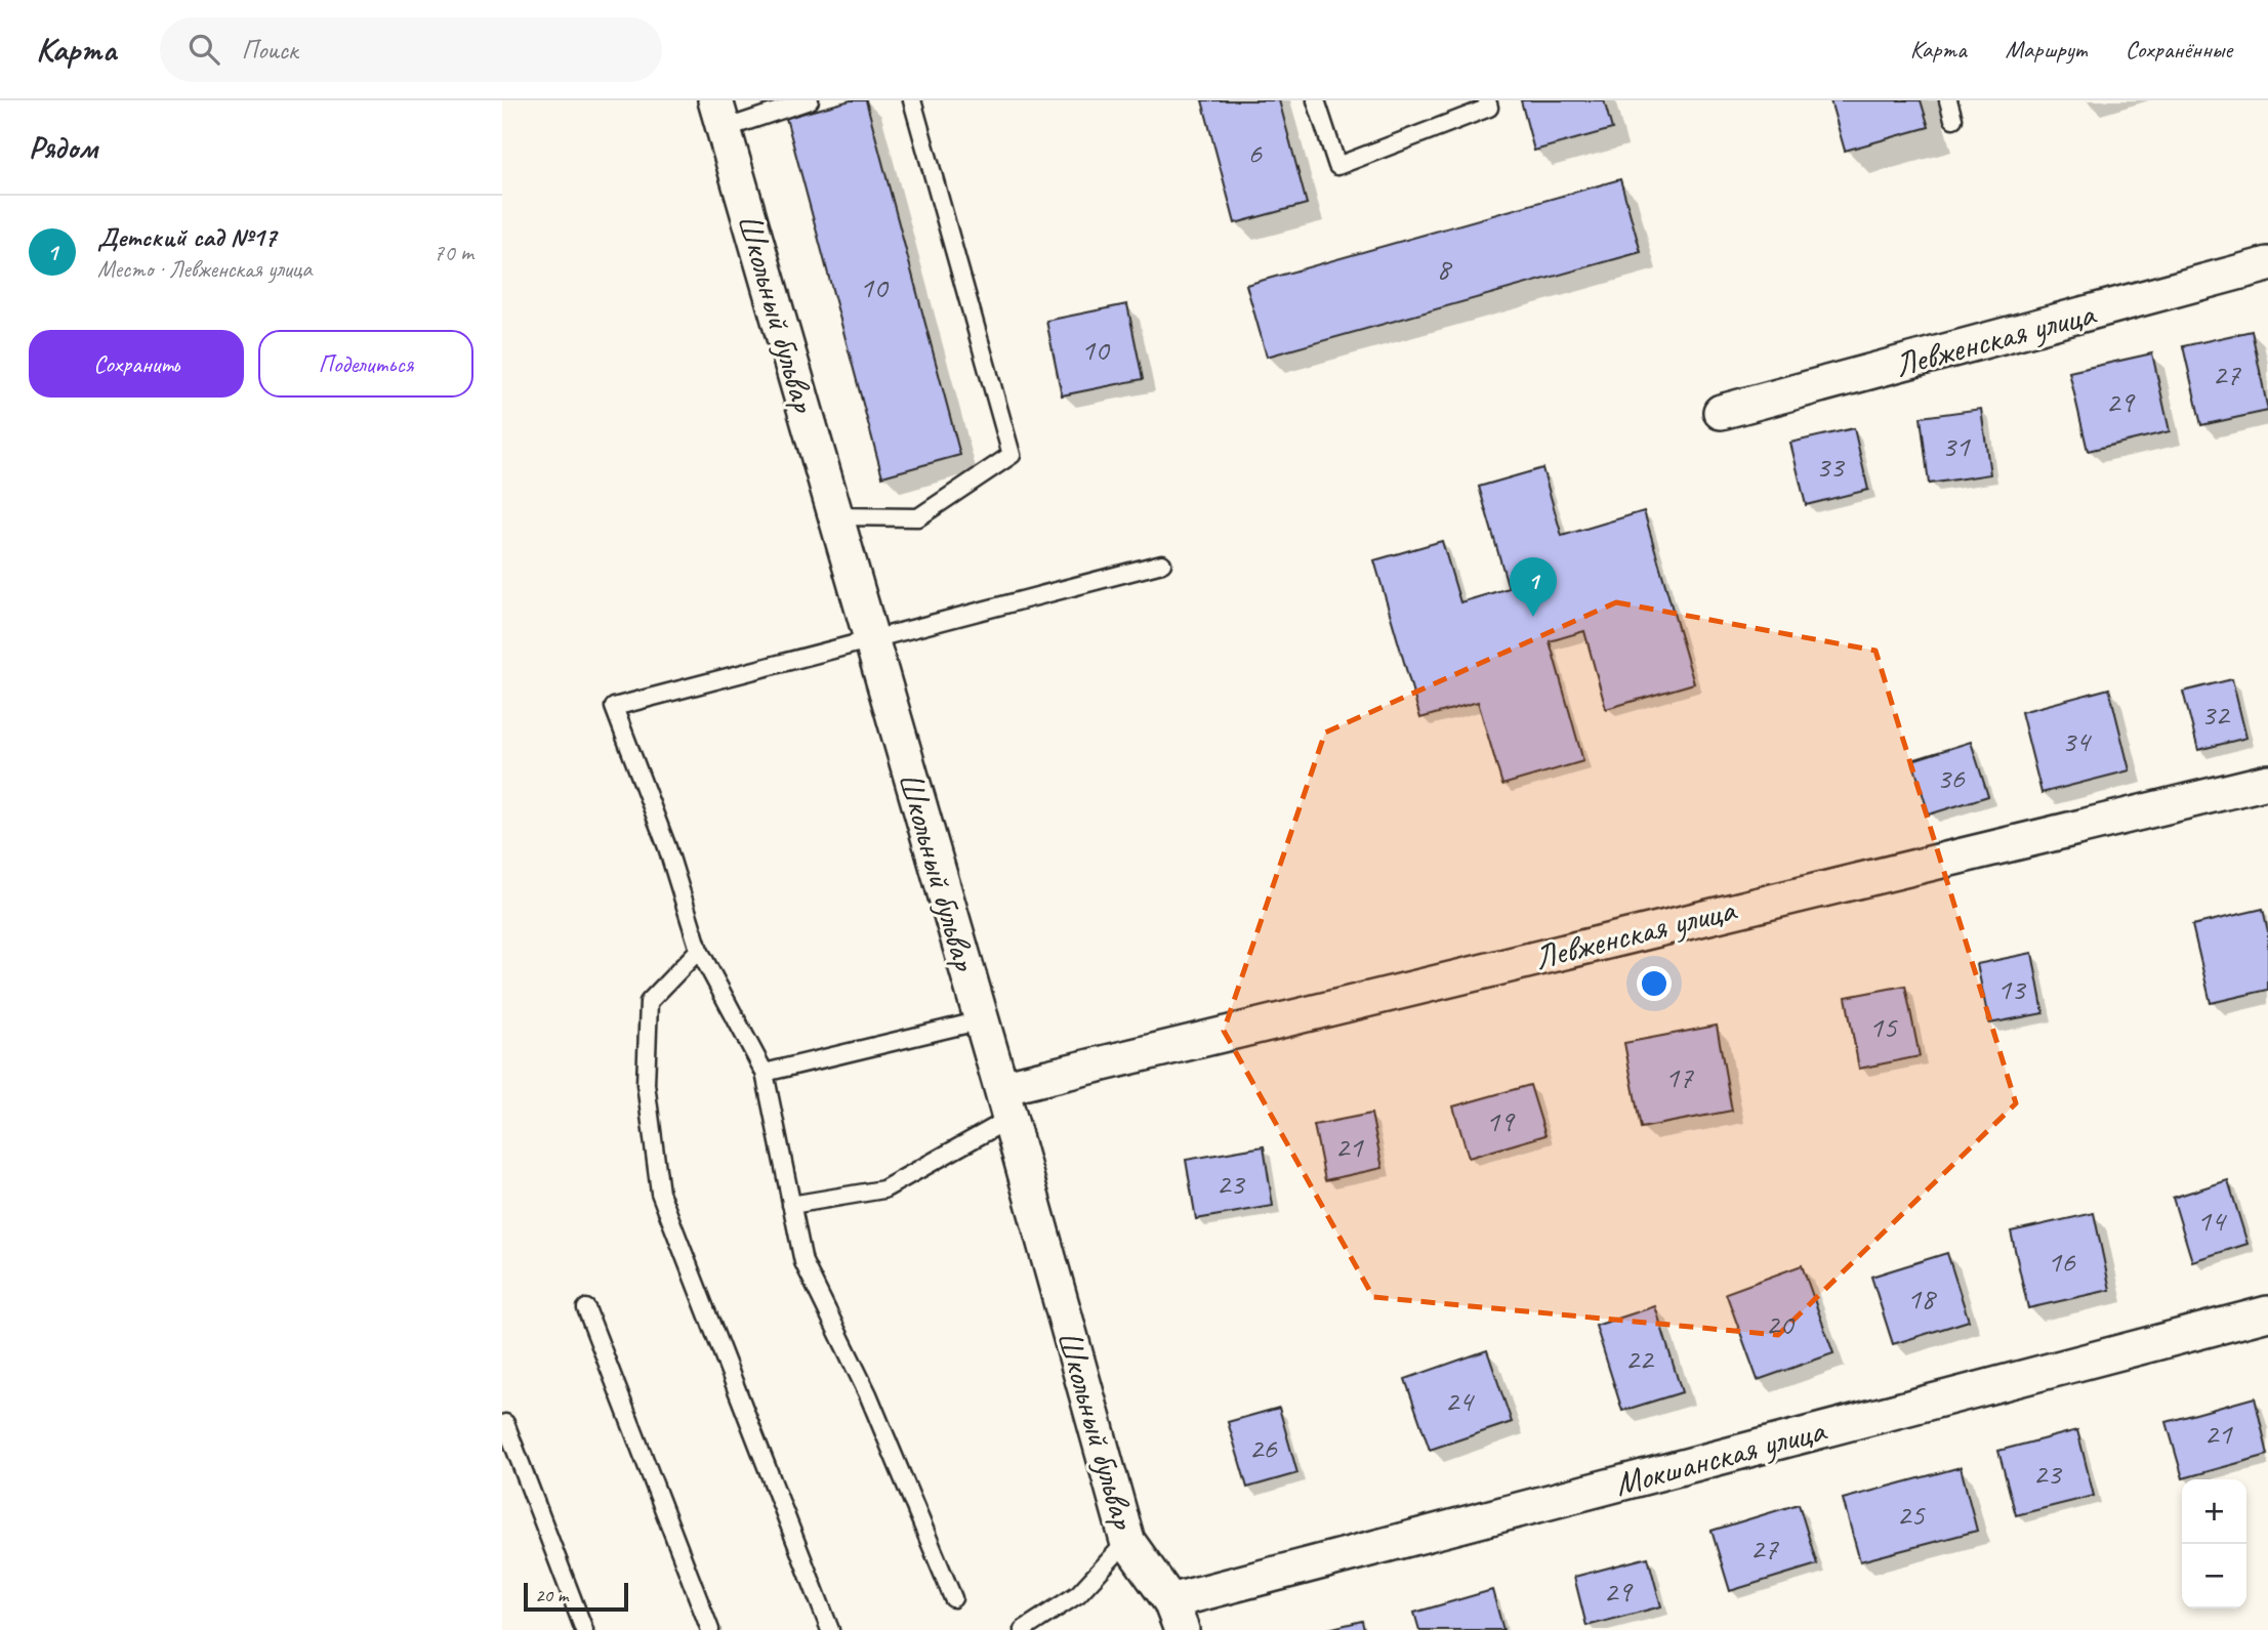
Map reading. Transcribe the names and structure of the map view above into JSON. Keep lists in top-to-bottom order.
{
  "streets": {
    "street": ["Школьный бульвар", "Левженская улица", "Мокшанская улица"]
  },
  "crossings": [
    ["Школьный бульвар", "Левженская улица"],
    ["Школьный бульвар", "Мокшанская улица"]
  ],
  "house_numbers": [
    "6",
    "8",
    "10",
    "10",
    "27",
    "29",
    "31",
    "33",
    "32",
    "34",
    "36",
    "13",
    "15",
    "17",
    "19",
    "21",
    "23",
    "14",
    "16",
    "18",
    "20",
    "22",
    "24",
    "21",
    "26",
    "23",
    "25",
    "27",
    "29"
  ],
  "scale_bar": "20 m",
  "page": {
    "header": "Карта",
    "search": "Поиск",
    "nav": ["Карта", "Маршрут", "Сохранённые"],
    "heading": "Рядом",
    "list": [
      {
        "mark": "1",
        "name": "Детский сад №17",
        "note": "Место · Левженская улица",
        "value": "70 m"
      }
    ],
    "buttons": ["Сохранить", "Поделиться"],
    "pins": "1",
    "map_buttons": ["+", "−"],
    "scale": "20 m"
  }
}
